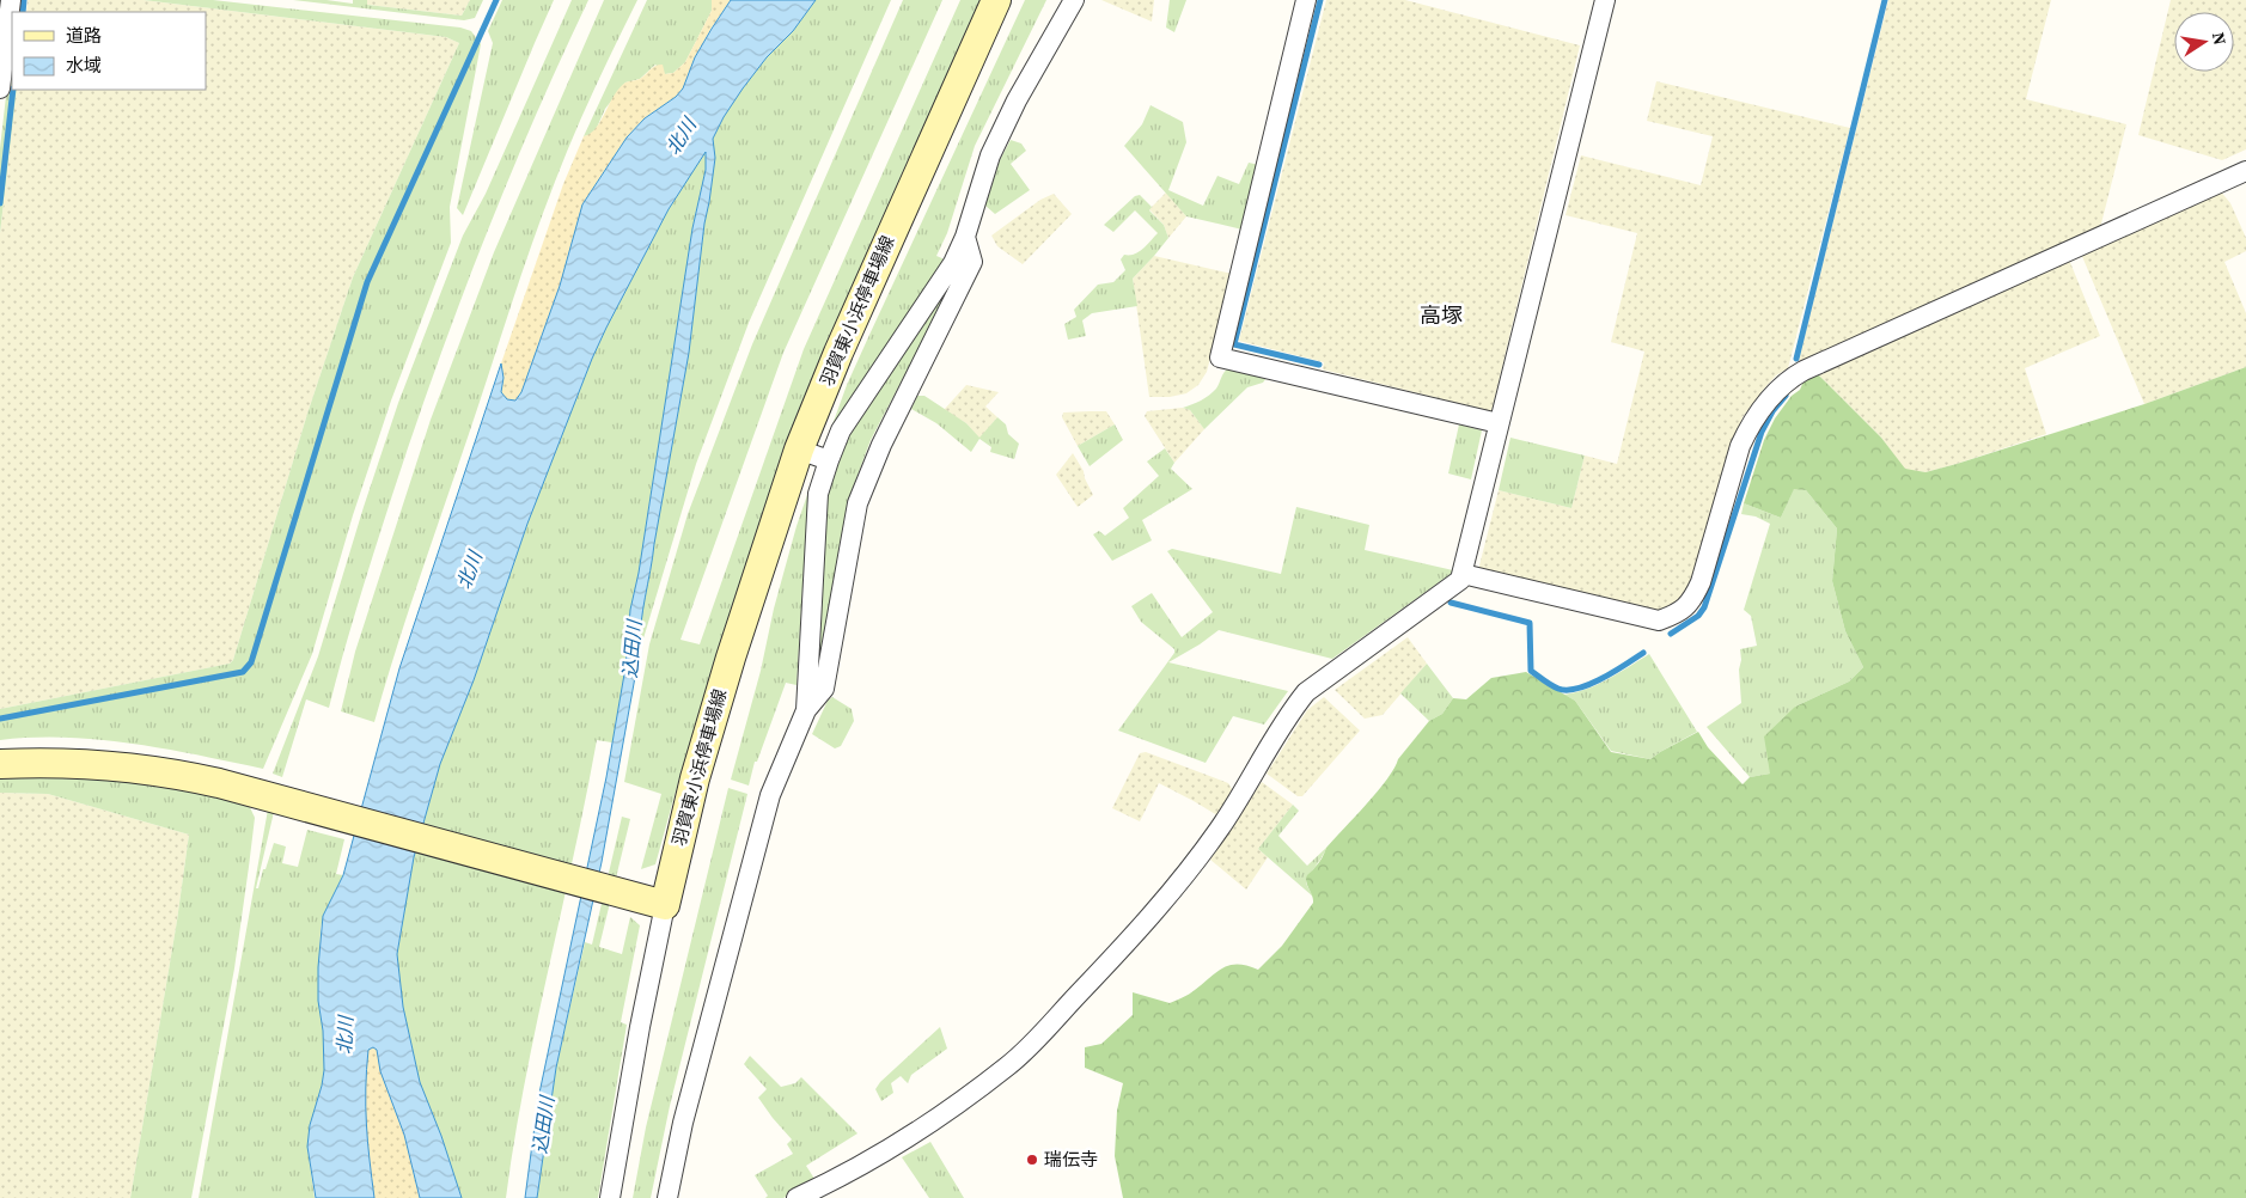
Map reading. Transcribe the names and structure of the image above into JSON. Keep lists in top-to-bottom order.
{
  "streets": {
    "main road": ["羽賀東小浜停車場線"]
  },
  "districts": ["高塚"],
  "water": ["北川", "込田川"],
  "places": ["瑞伝寺"],
  "legend": ["道路", "水域"],
  "north": "right"
}
